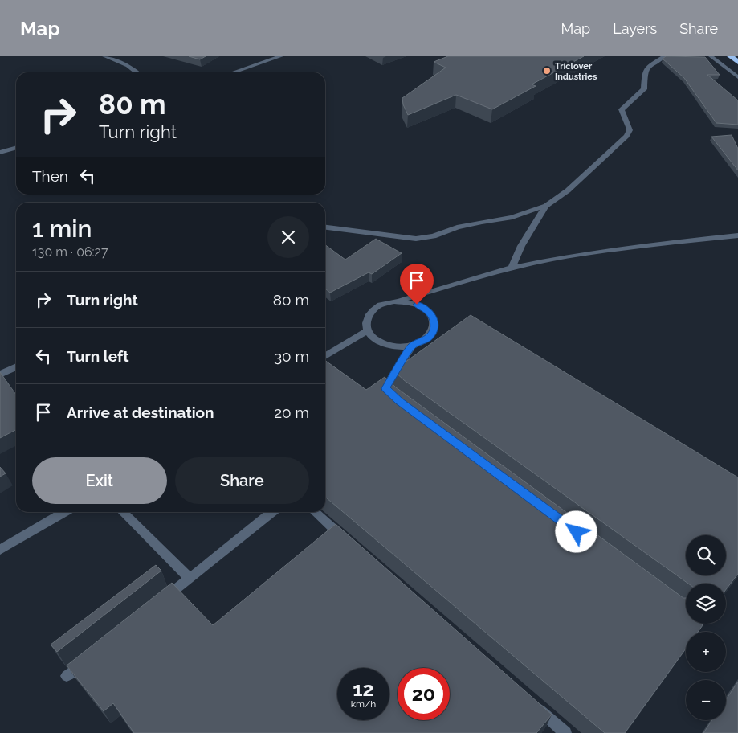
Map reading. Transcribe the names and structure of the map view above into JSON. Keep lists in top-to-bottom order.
{
  "places": ["Triclover Industries"],
  "page": {
    "header": "Map",
    "nav": ["Map", "Layers", "Share"],
    "turn": ["80 m", "Turn right"],
    "then": "Then",
    "heading": ["1 min", "130 m · 06:27"],
    "list": [
      {
        "name": "Turn right",
        "value": "80 m"
      },
      {
        "name": "Turn left",
        "value": "30 m"
      },
      {
        "name": "Arrive at destination",
        "value": "20 m"
      }
    ],
    "buttons": ["Exit", "Share"],
    "map_buttons": ["+", "−"],
    "speed": "12 km/h",
    "limit": "20"
  }
}
